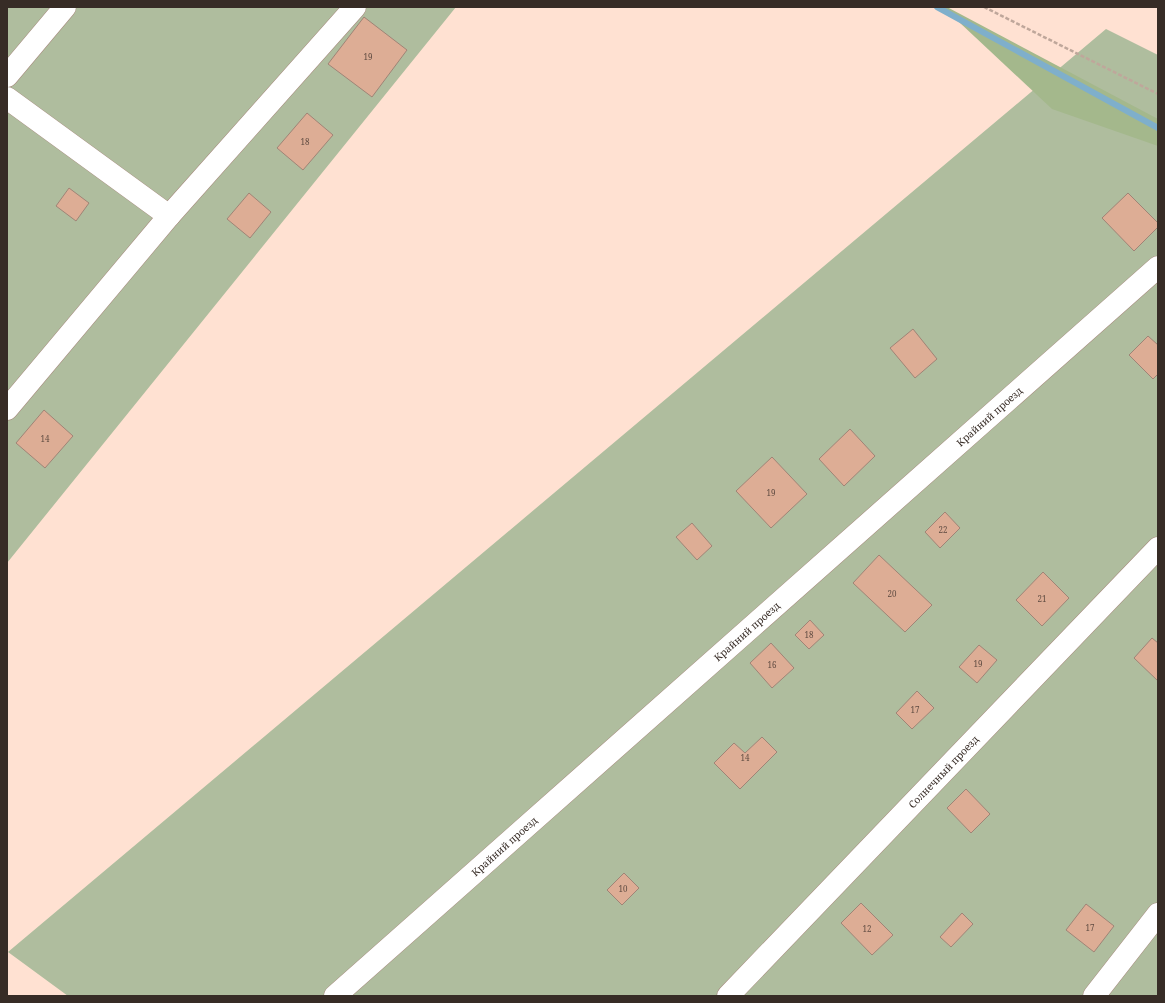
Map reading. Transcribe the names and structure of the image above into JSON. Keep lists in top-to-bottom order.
{
  "streets": {
    "lane": ["Крайний проезд", "Солнечный проезд"]
  },
  "house_numbers": [
    "19",
    "18",
    "14",
    "19",
    "22",
    "20",
    "21",
    "18",
    "19",
    "16",
    "17",
    "14",
    "10",
    "17",
    "12"
  ]
}
